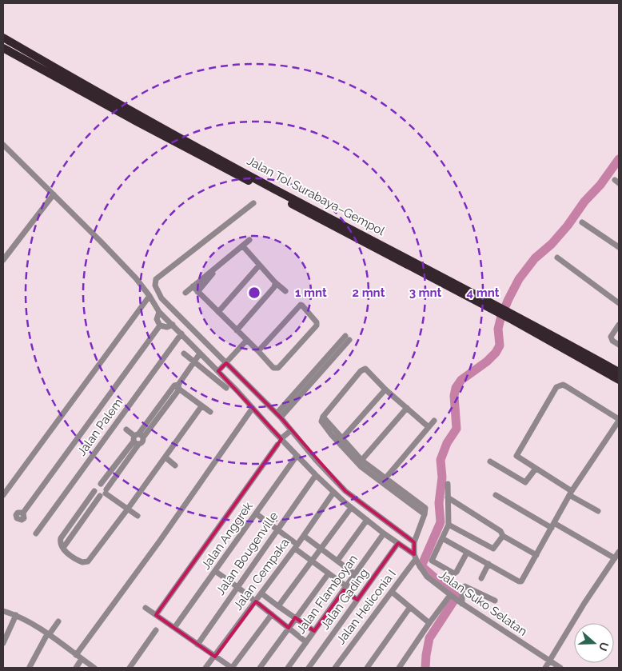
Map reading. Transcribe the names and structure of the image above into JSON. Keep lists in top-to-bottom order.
{
  "streets": {
    "highway": ["Jalan Tol Surabaya–Gempol"],
    "street": [
      "Jalan Palem",
      "Jalan Anggrek",
      "Jalan Bougenville",
      "Jalan Cempaka",
      "Jalan Flamboyan",
      "Jalan Gading",
      "Jalan Suko Selatan",
      "Jalan Heliconia I"
    ]
  },
  "crossings": [
    ["Jalan Suko Selatan", "Jalan Heliconia I"]
  ],
  "north": "right",
  "rings": [
    "1 mnt",
    "2 mnt",
    "3 mnt",
    "4 mnt"
  ]
}
